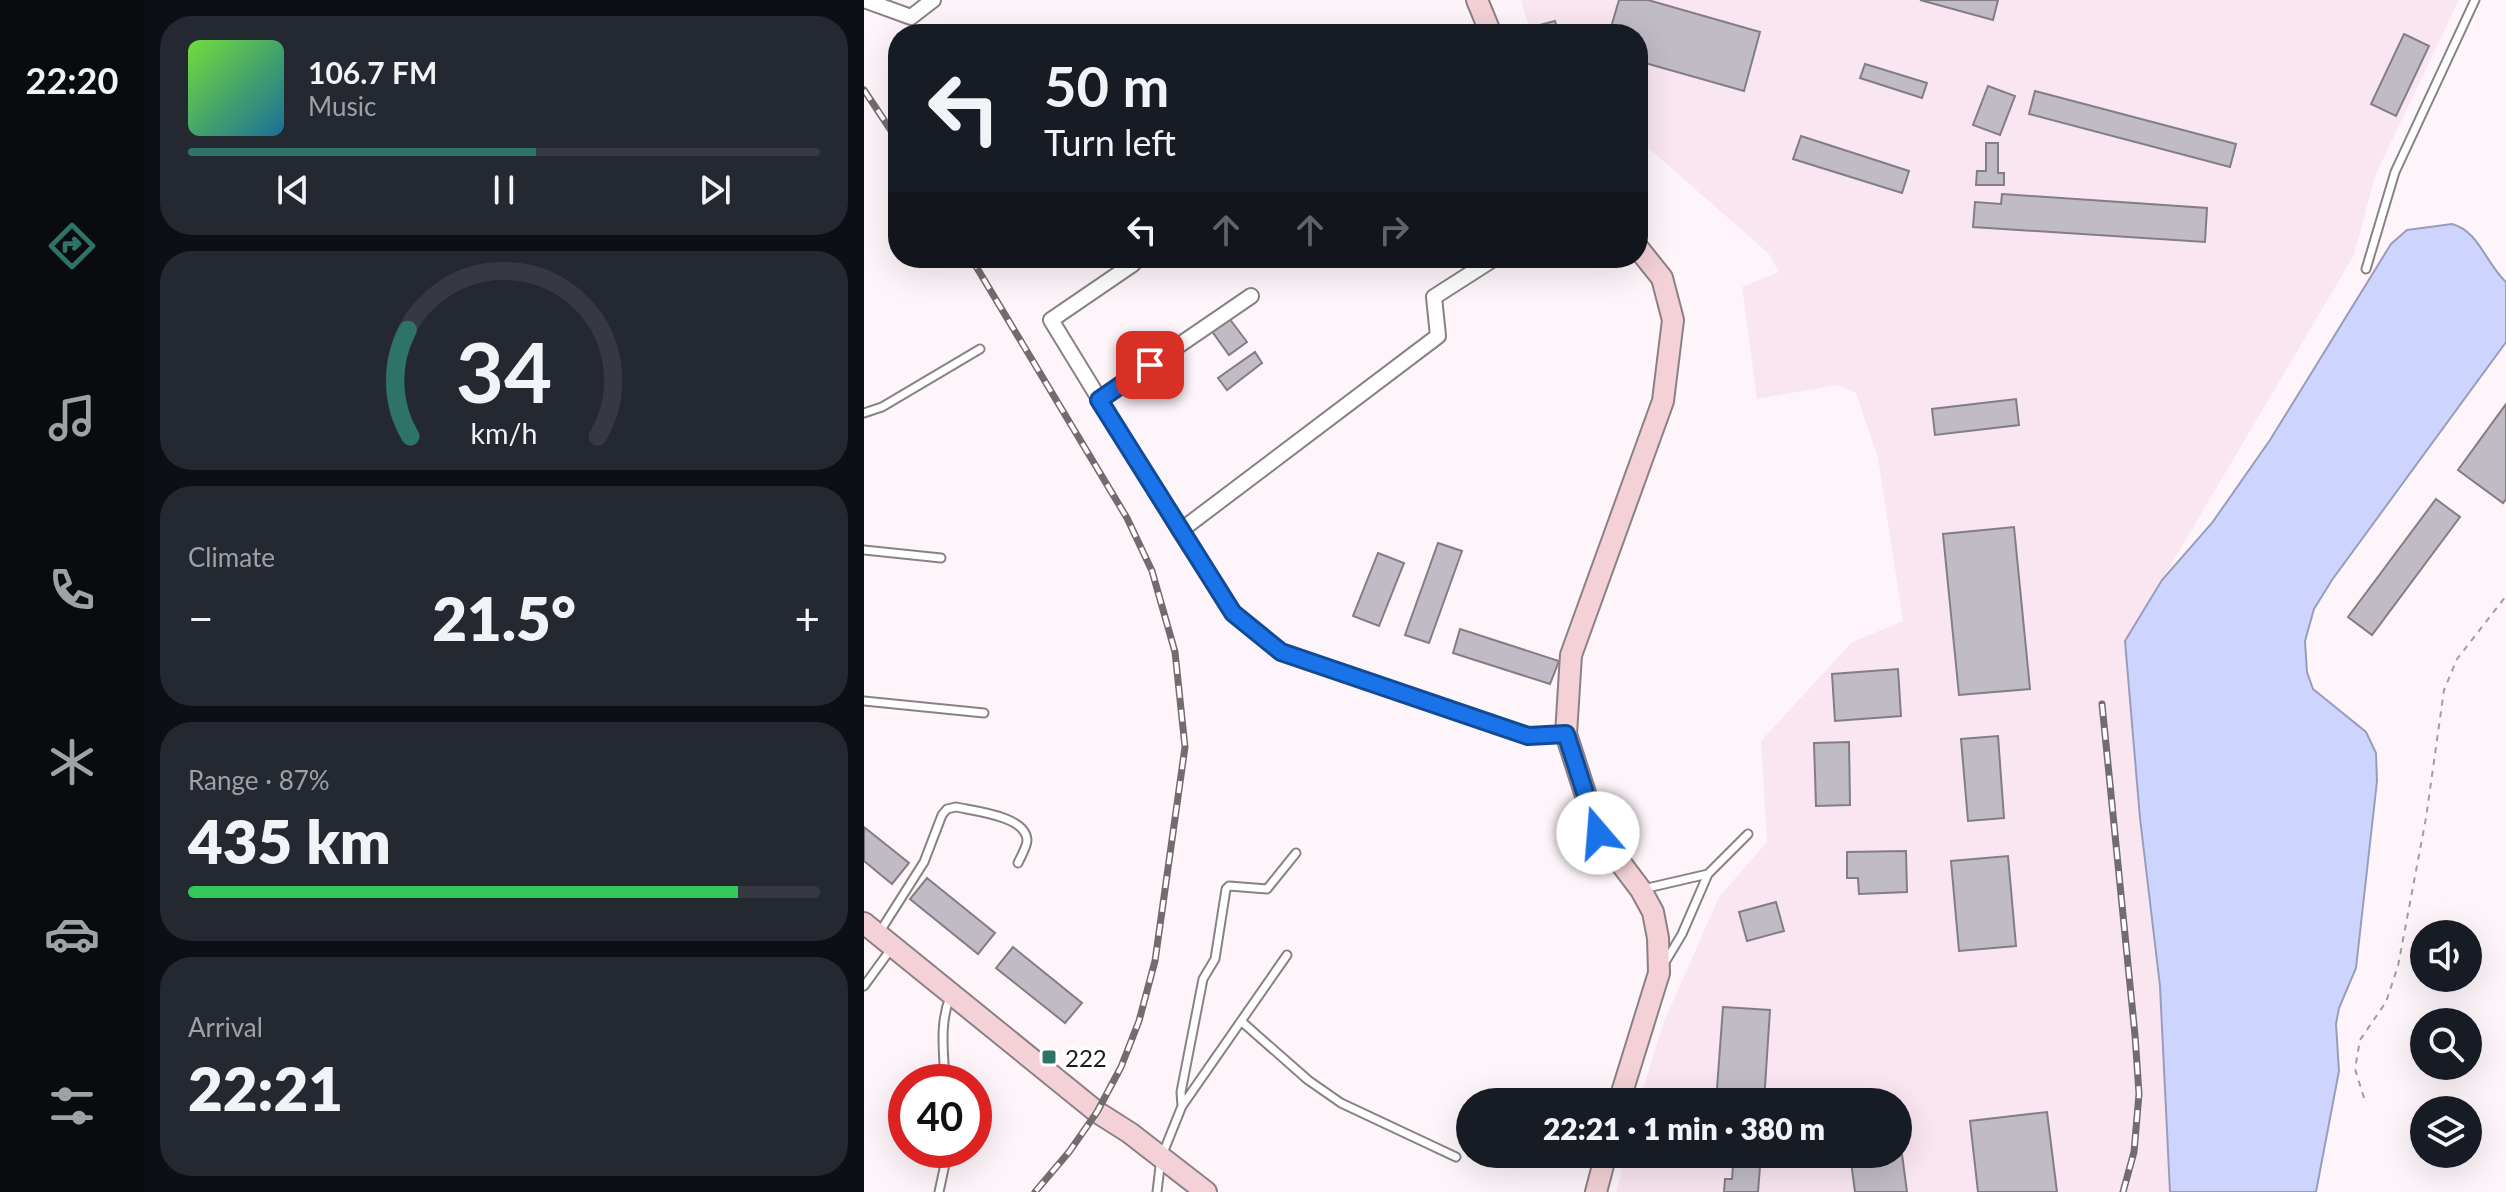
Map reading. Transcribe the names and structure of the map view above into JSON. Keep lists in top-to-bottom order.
{
  "places": {
    "transit": ["222"]
  },
  "page": {
    "tabs": "22:20",
    "turn": ["50 m", "Turn left"],
    "song": ["106.7 FM", "Music"],
    "tile": [
      "Climate",
      ["Range · 87%", "435 km"],
      ["Arrival", "22:21"]
    ],
    "heat": ["−", "21.5°", "+"],
    "limit": "40",
    "trip": "22:21 · 1 min · 380 m",
    "gauge": ["34", "km/h"]
  }
}
